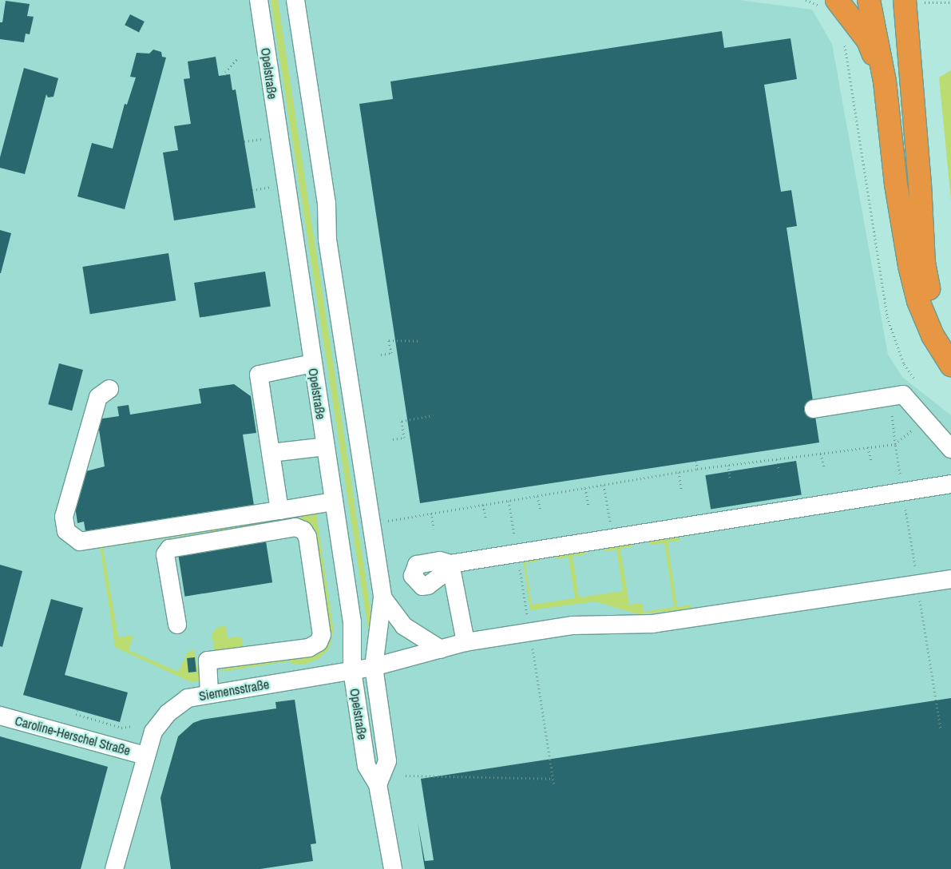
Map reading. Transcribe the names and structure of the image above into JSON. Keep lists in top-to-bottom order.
{
  "streets": {
    "street": ["Opelstraße", "Siemensstraße", "Caroline-Herschel Straße"]
  },
  "crossings": [
    ["Opelstraße", "Siemensstraße"],
    ["Siemensstraße", "Caroline-Herschel Straße"]
  ]
}
